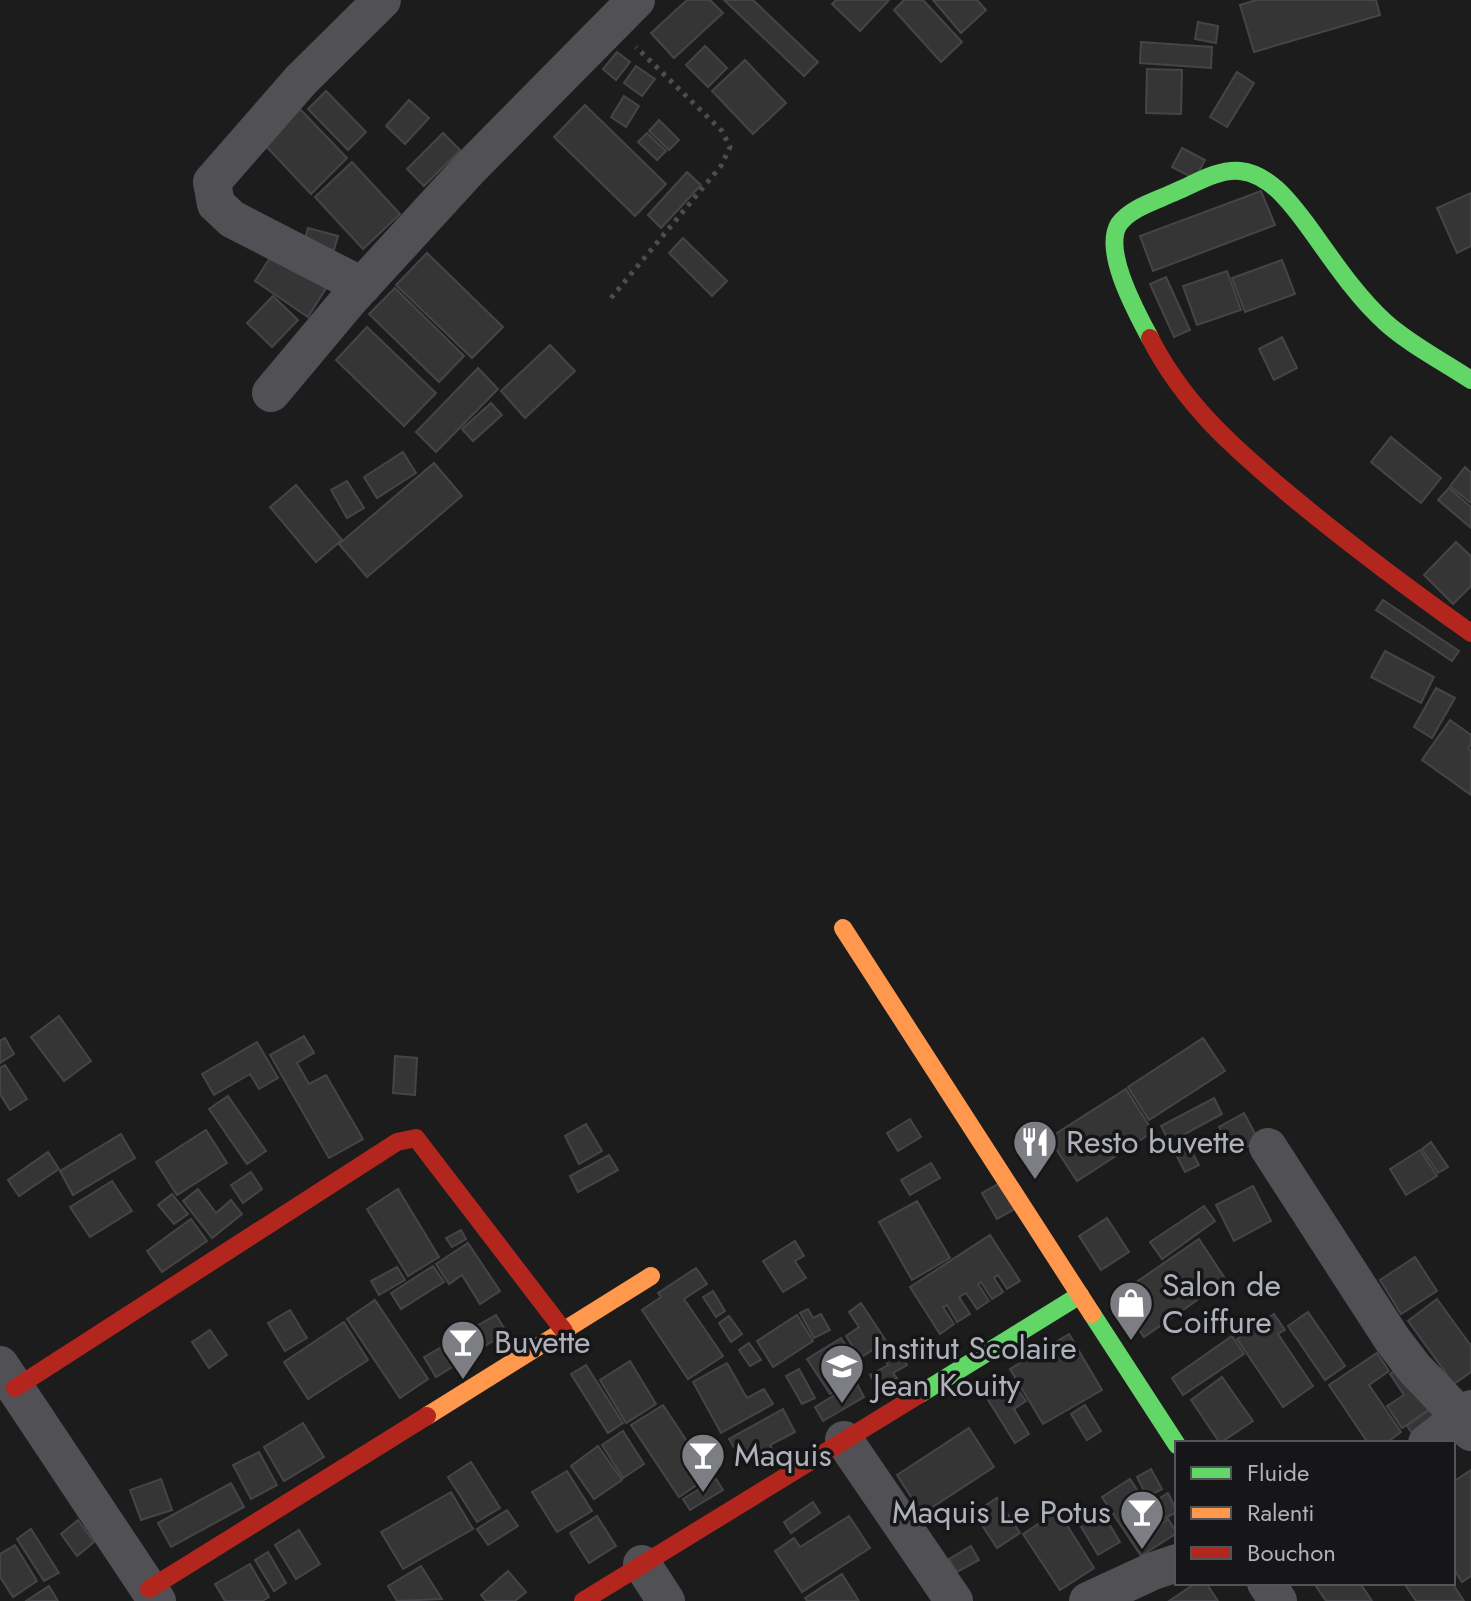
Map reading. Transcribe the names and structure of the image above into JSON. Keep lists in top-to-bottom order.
{
  "places": {
    "restaurant": ["Resto buvette"],
    "shop": ["Salon de Coiffure"],
    "bar": ["Buvette", "Maquis", "Maquis Le Potus"],
    "school or university": ["Institut Scolaire Jean Kouity"]
  },
  "legend": ["Fluide", "Ralenti", "Bouchon"]
}
